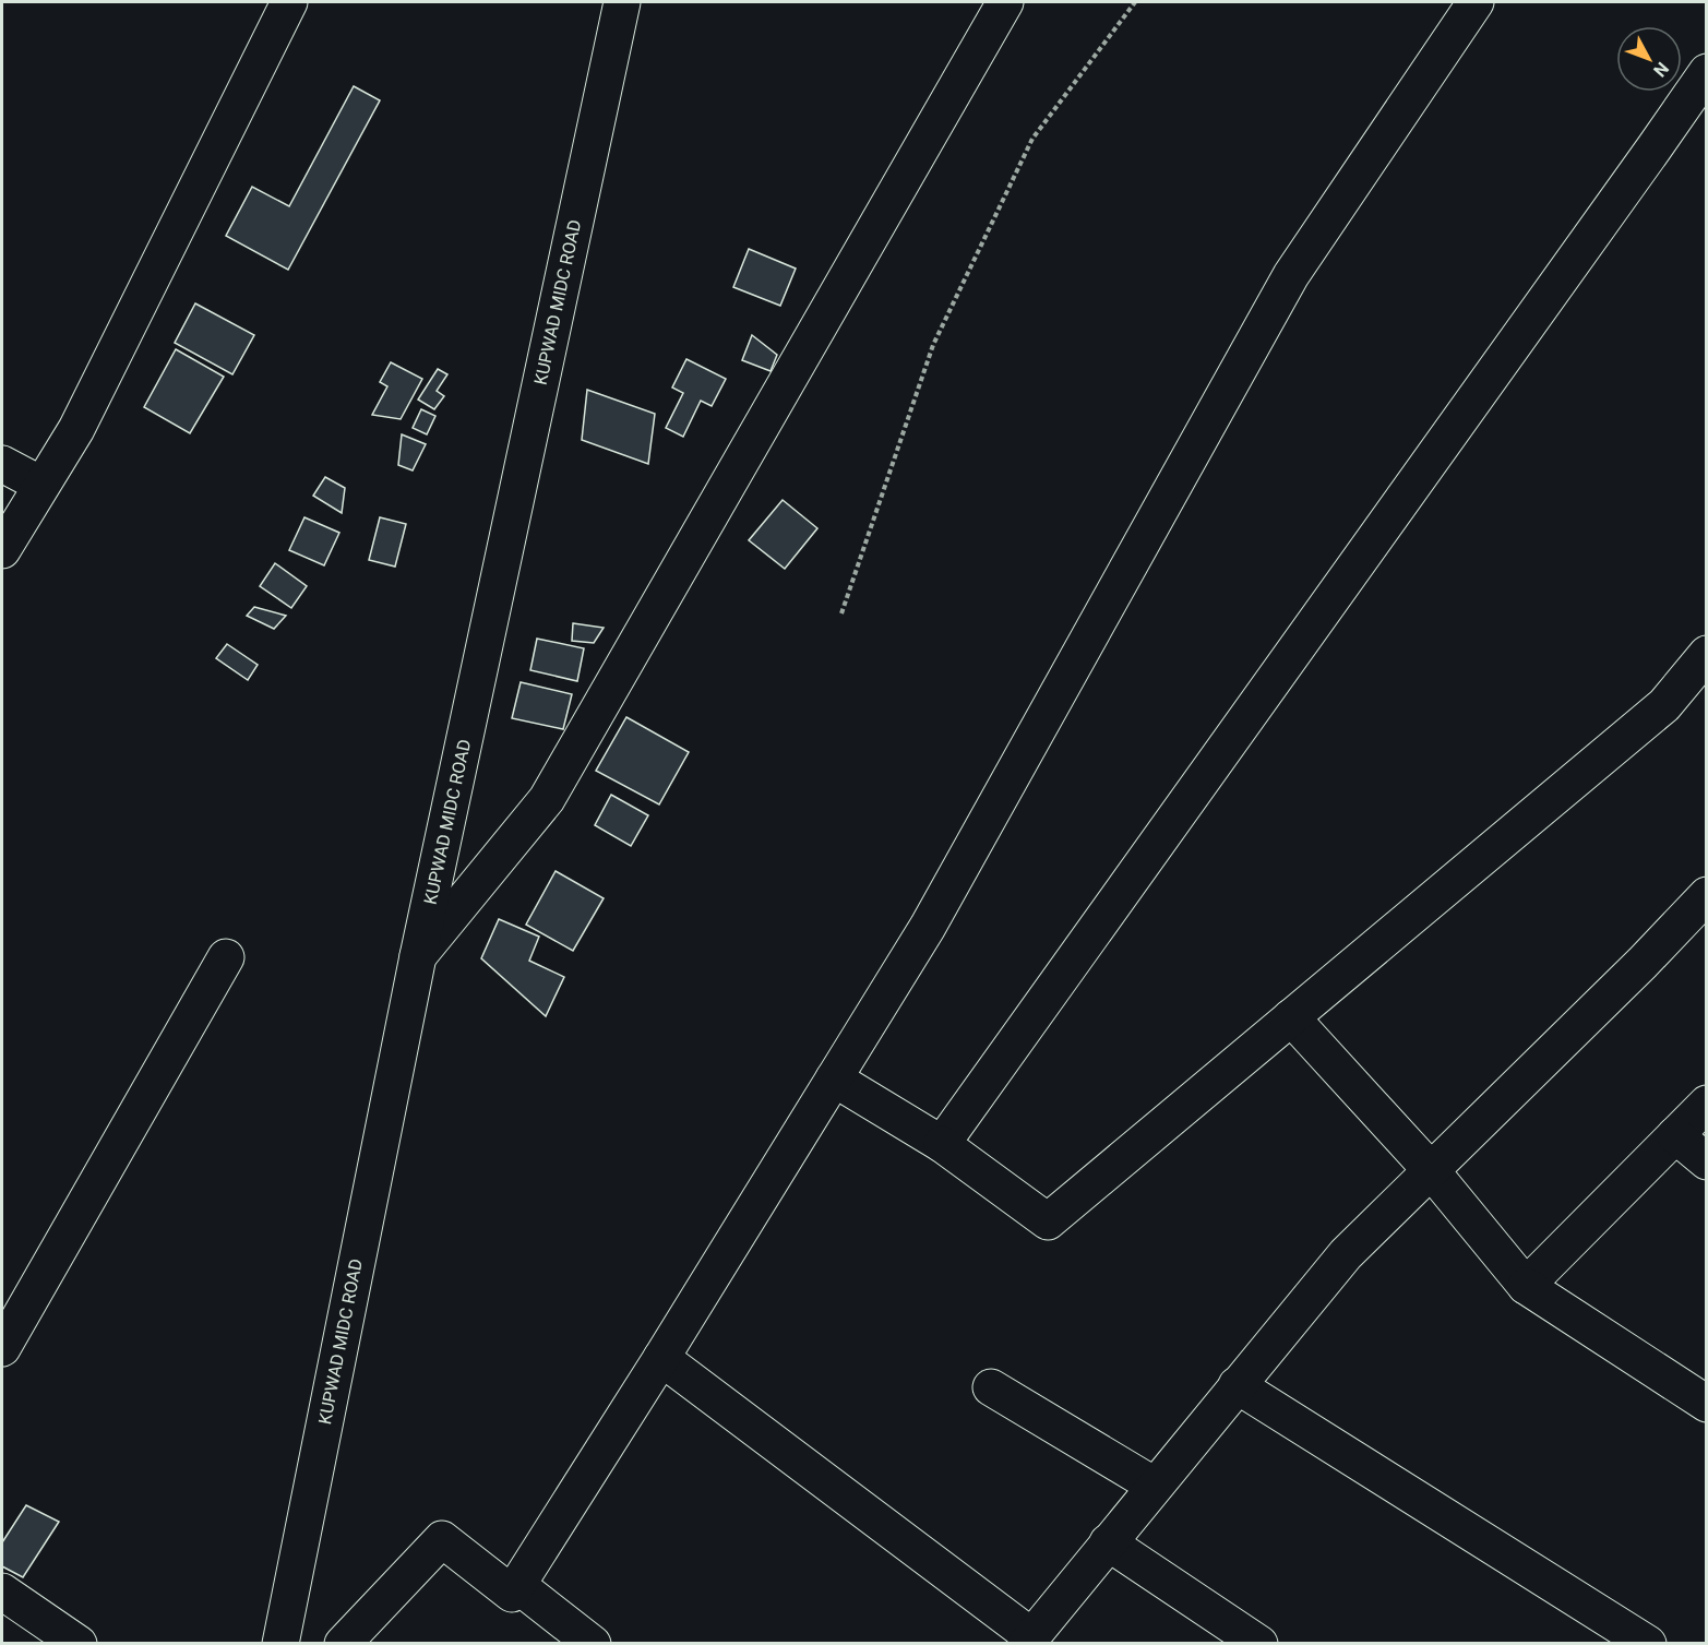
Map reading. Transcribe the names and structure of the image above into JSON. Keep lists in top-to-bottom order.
{
  "streets": {
    "street": ["KUPWAD MIDC ROAD"]
  },
  "north": "bottom right"
}
